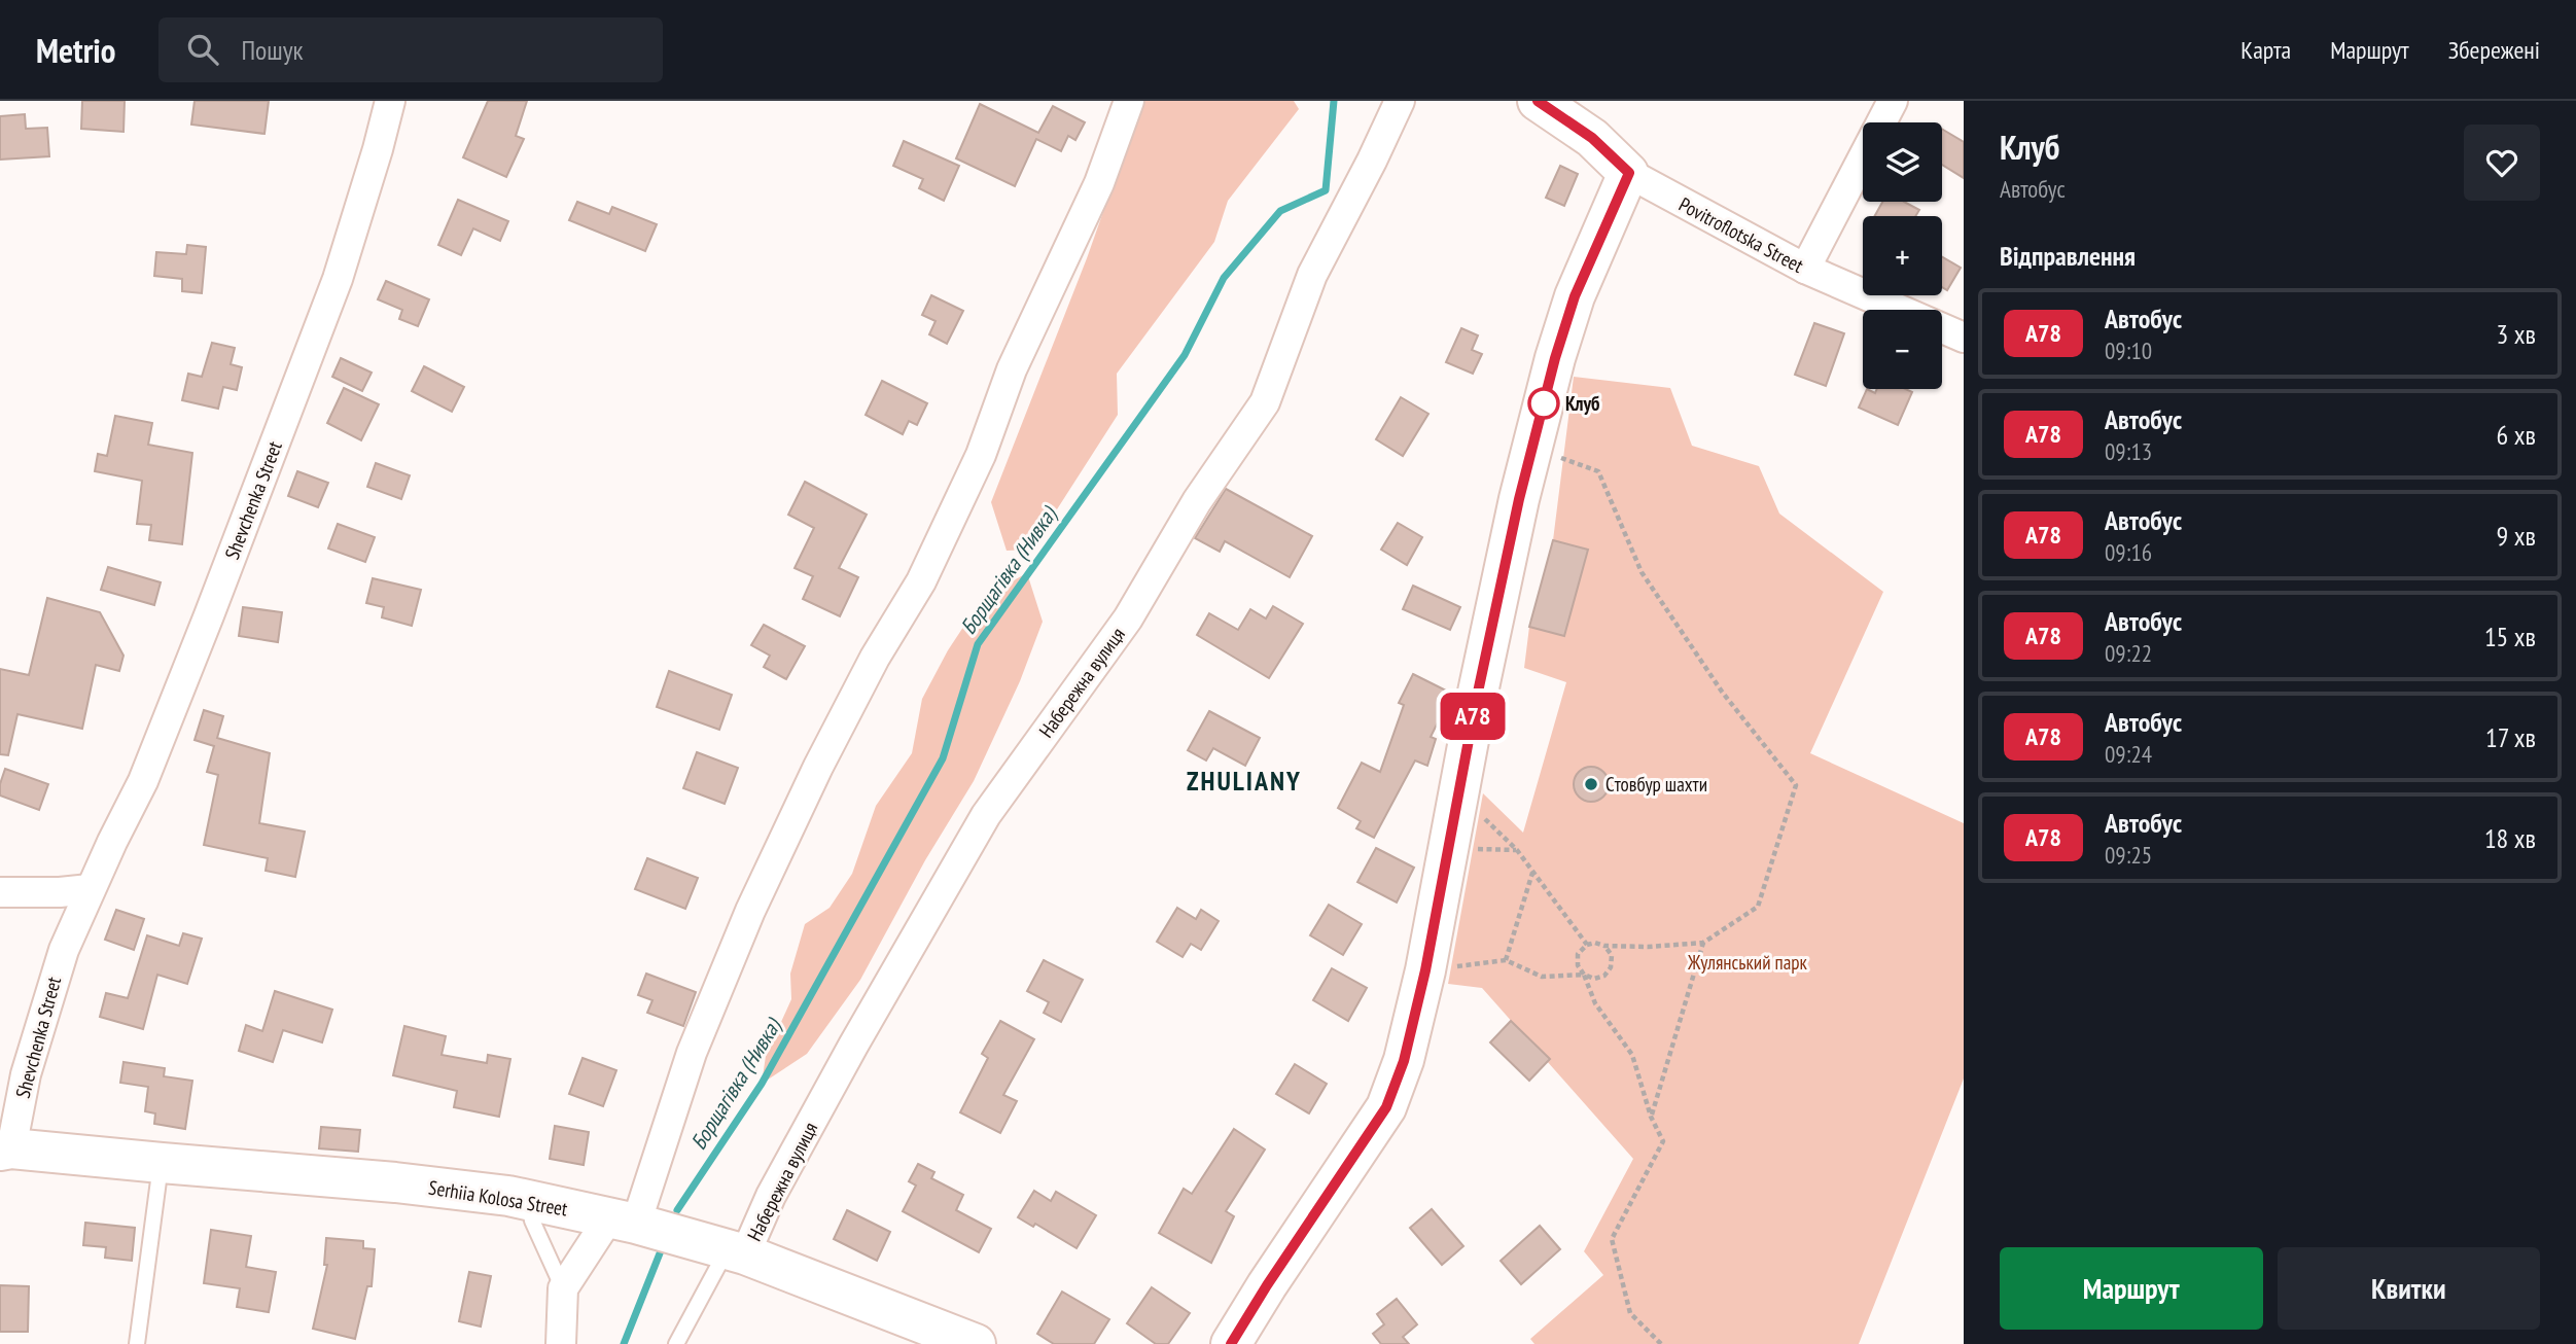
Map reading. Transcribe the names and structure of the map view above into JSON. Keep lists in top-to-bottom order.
{
  "streets": {
    "street": [
      "Povitroflotska Street",
      "Shevchenka Street",
      "Набережна вулиця",
      "Serhiia Kolosa Street"
    ]
  },
  "crossings": [
    ["Shevchenka Street", "Serhiia Kolosa Street"],
    ["Набережна вулиця", "Serhiia Kolosa Street"]
  ],
  "districts": ["ZHULIANY"],
  "water": ["Борщагівка (Нивка)"],
  "parks": ["Жулянський парк"],
  "places": ["Клуб", "Cтовбур шахти"],
  "lines": ["bus line А78"],
  "page": {
    "header": "Metrio",
    "search": "Пошук",
    "nav": ["Карта", "Маршрут", "Збережені"],
    "on_map": "А78",
    "heading": [
      ["Клуб", "Автобус"],
      "Відправлення"
    ],
    "map_buttons": ["+", "−"],
    "list": [
      {
        "mark": "А78",
        "name": "Автобус",
        "note": "09:10",
        "value": "3 хв"
      },
      {
        "mark": "А78",
        "name": "Автобус",
        "note": "09:13",
        "value": "6 хв"
      },
      {
        "mark": "А78",
        "name": "Автобус",
        "note": "09:16",
        "value": "9 хв"
      },
      {
        "mark": "А78",
        "name": "Автобус",
        "note": "09:22",
        "value": "15 хв"
      },
      {
        "mark": "А78",
        "name": "Автобус",
        "note": "09:24",
        "value": "17 хв"
      },
      {
        "mark": "А78",
        "name": "Автобус",
        "note": "09:25",
        "value": "18 хв"
      }
    ],
    "buttons": ["Маршрут", "Квитки"]
  }
}
